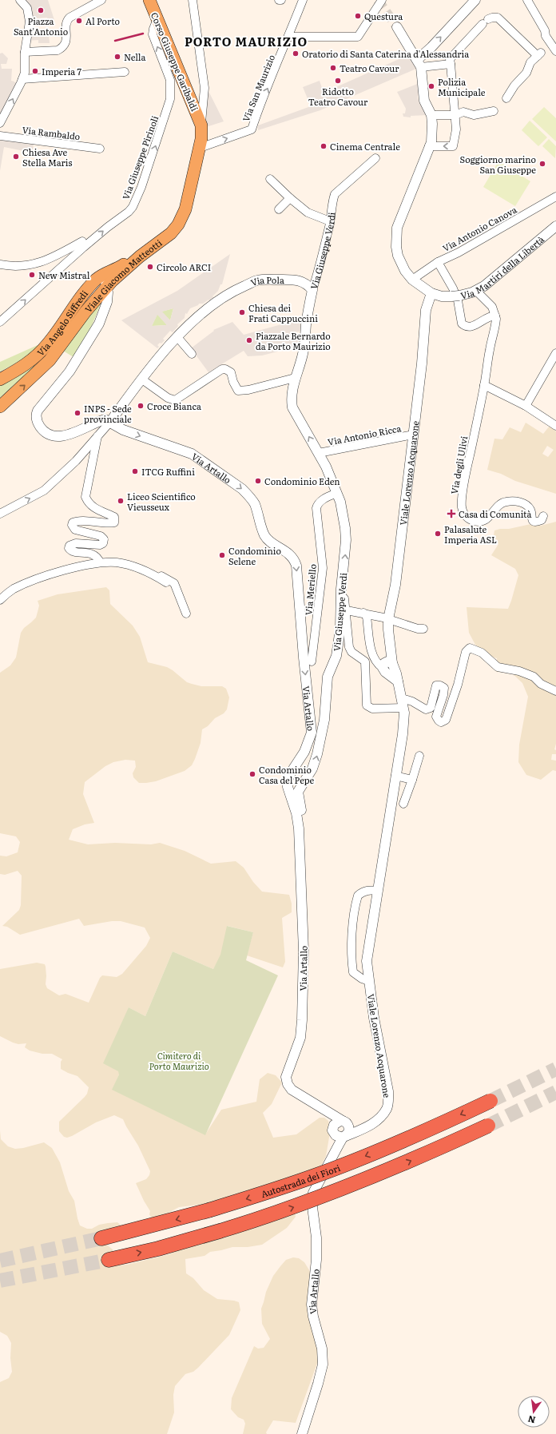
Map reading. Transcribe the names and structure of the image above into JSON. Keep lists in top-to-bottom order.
{
  "streets": {
    "highway": ["Autostrada dei Fiori"],
    "main road": ["Corso Giuseppe Garibaldi", "Viale Giacomo Matteotti", "Via Angelo Siffredi"],
    "street": [
      "Via San Maurizio",
      "Via Rambaldo",
      "Via Giuseppe Pirinoli",
      "Via Antonio Canova",
      "Via Giuseppe Verdi",
      "Via Martiri della Libertà",
      "Via Pola",
      "Via Antonio Ricca",
      "Via degli Ulivi",
      "Via Artallo",
      "Viale Lorenzo Acquarone",
      "Via Meriello"
    ]
  },
  "crossings": [
    ["Corso Giuseppe Garibaldi", "Via Giuseppe Pirinoli"],
    ["Corso Giuseppe Garibaldi", "Viale Giacomo Matteotti"],
    ["Via San Maurizio", "Viale Giacomo Matteotti"],
    ["Via Antonio Canova", "Via Martiri della Libertà"],
    ["Via Giuseppe Verdi", "Via Pola"],
    ["Via Giuseppe Verdi", "Via Antonio Ricca"],
    ["Via Giuseppe Verdi", "Via Artallo"],
    ["Via Giuseppe Verdi", "Via Meriello"],
    ["Via Martiri della Libertà", "Viale Lorenzo Acquarone"],
    ["Viale Giacomo Matteotti", "Via Angelo Siffredi"],
    ["Via Pola", "Via Artallo"],
    ["Via Antonio Ricca", "Viale Lorenzo Acquarone"],
    ["Via Artallo", "Viale Lorenzo Acquarone"]
  ],
  "one_way": [
    "Via San Maurizio",
    "Via Giuseppe Pirinoli",
    "Via Giuseppe Verdi",
    "Via Artallo"
  ],
  "districts": ["PORTO MAURIZIO"],
  "parks": ["Cimitero di Porto Maurizio"],
  "places": {
    "other": [
      "Piazza Sant'Antonio",
      "Questura",
      "Al Porto",
      "Oratorio di Santa Caterina d'Alessandria",
      "Nella",
      "Teatro Cavour",
      "Imperia 7",
      "Ridotto Teatro Cavour",
      "Polizia Municipale",
      "Cinema Centrale",
      "Chiesa Ave Stella Maris",
      "Soggiorno marino San Giuseppe",
      "Circolo ARCI",
      "New Mistral",
      "Chiesa dei Frati Cappuccini",
      "Piazzale Bernardo da Porto Maurizio",
      "Croce Bianca",
      "INPS - Sede provinciale",
      "ITCG Ruffini",
      "Condominio Eden",
      "Liceo Scientifico Vieusseux",
      "Palasalute Imperia ASL",
      "Condominio Selene",
      "Condominio Casa del Pepe"
    ],
    "health": ["Casa di Comunità"]
  },
  "north": "bottom"
}
